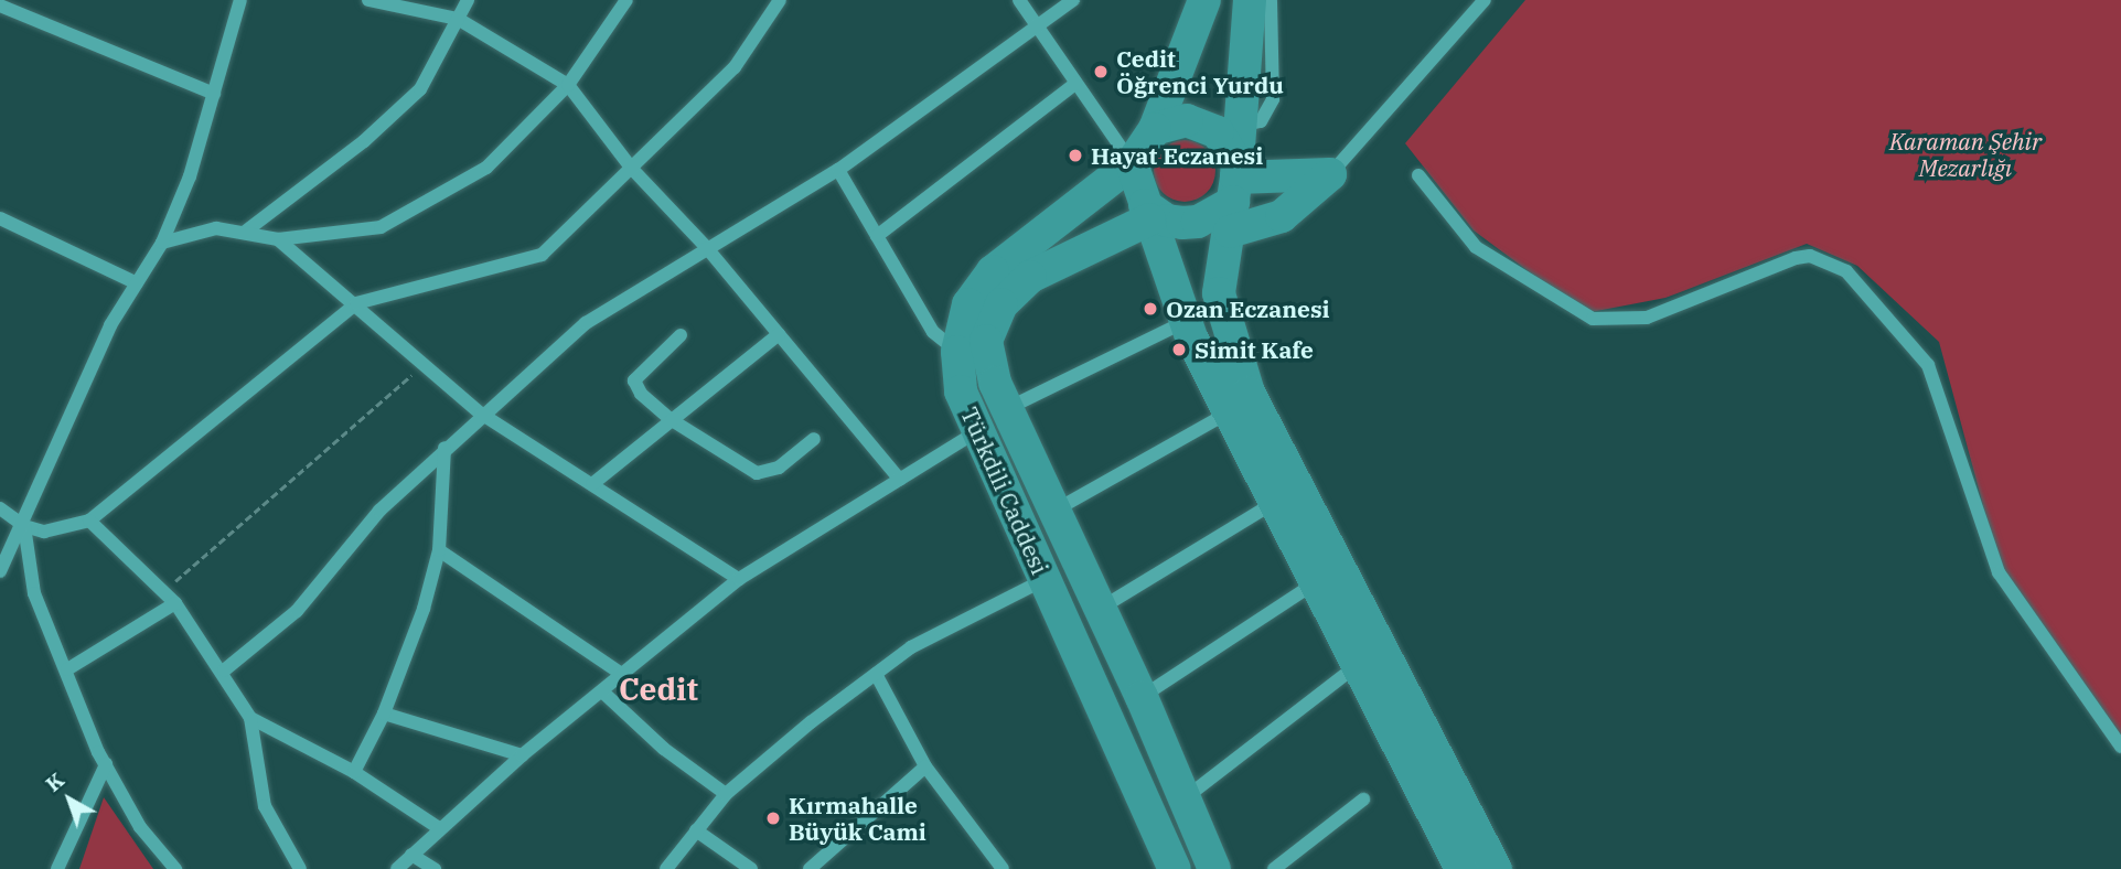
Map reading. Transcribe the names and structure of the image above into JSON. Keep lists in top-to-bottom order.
{
  "streets": {
    "main road": ["Türkdili Caddesi"]
  },
  "districts": ["Cedit"],
  "parks": ["Karaman Şehir Mezarlığı"],
  "places": [
    "Cedit Öğrenci Yurdu",
    "Hayat Eczanesi",
    "Ozan Eczanesi",
    "Simit Kafe",
    "Kırmahalle Büyük Cami"
  ],
  "north": "top left"
}
